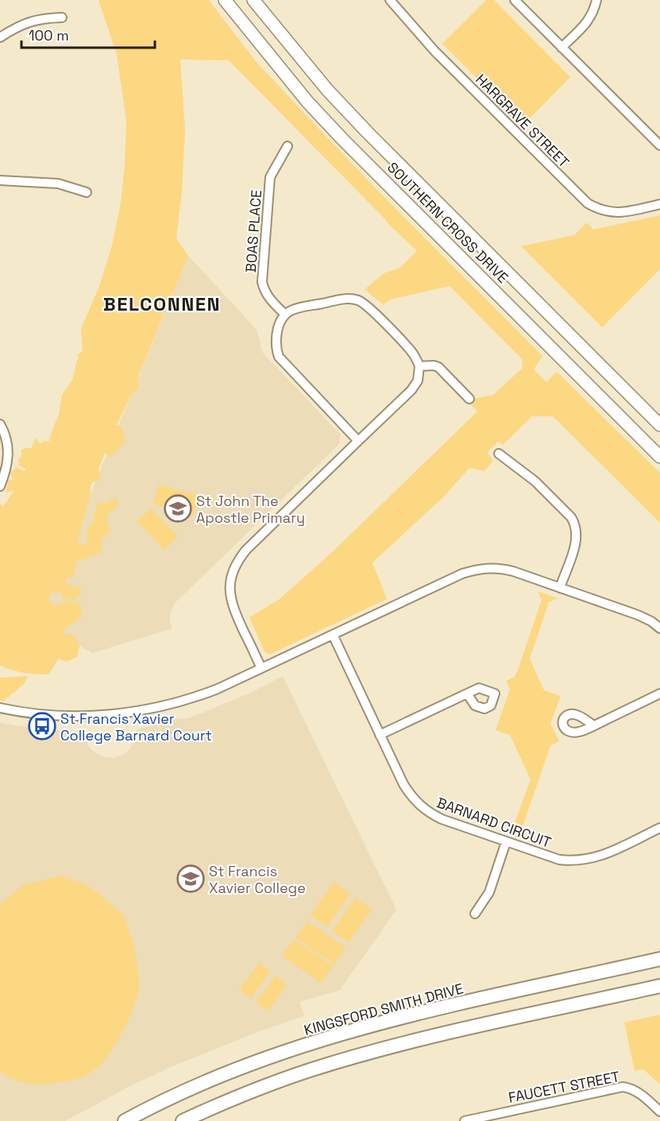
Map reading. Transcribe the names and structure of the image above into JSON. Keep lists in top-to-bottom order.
{
  "streets": {
    "main road": ["SOUTHERN CROSS DRIVE", "KINGSFORD SMITH DRIVE"],
    "street": [
      "HARGRAVE STREET",
      "BOAS PLACE",
      "BARNARD CIRCUIT",
      "FAUCETT STREET"
    ]
  },
  "districts": ["BELCONNEN"],
  "places": {
    "school or university": ["St John The Apostle Primary", "St Francis Xavier College"],
    "bus stop": ["St Francis Xavier College Barnard Court"]
  },
  "scale_bar": "100 m"
}
